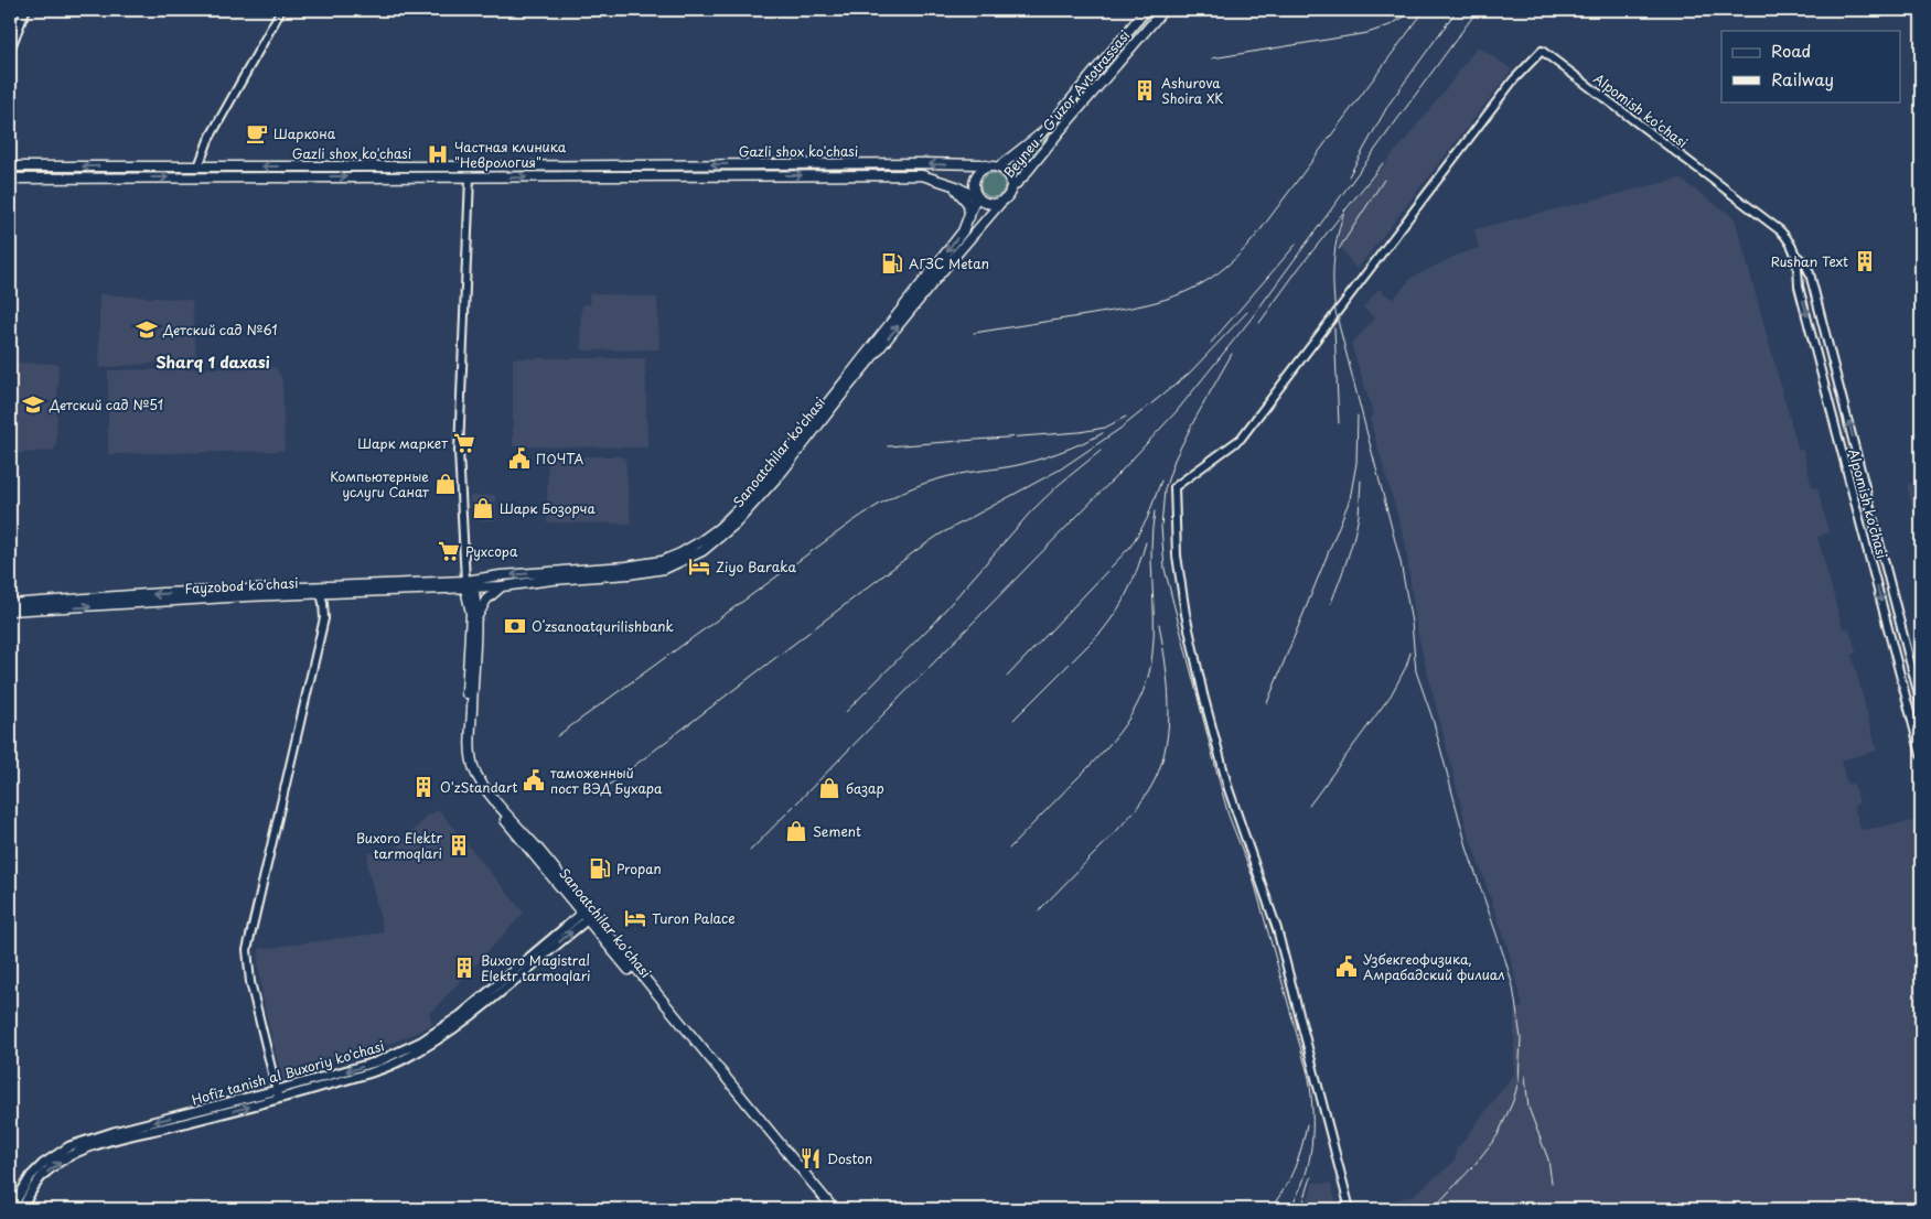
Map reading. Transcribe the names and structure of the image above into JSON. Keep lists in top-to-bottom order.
{
  "streets": {
    "main road": [
      "Beyneu - G'uzor Avtotrassasi",
      "Gazli shox ko'chasi",
      "Sanoatchilar ko'chasi",
      "Fayzobod ko'chasi",
      "Hofiz tanish al Buxoriy ko'chasi"
    ],
    "street": ["Alpomish ko'chasi"]
  },
  "crossings": [
    ["Beyneu - G'uzor Avtotrassasi", "Gazli shox ko'chasi"],
    ["Beyneu - G'uzor Avtotrassasi", "Sanoatchilar ko'chasi"],
    ["Gazli shox ko'chasi", "Sanoatchilar ko'chasi"],
    ["Sanoatchilar ko'chasi", "Fayzobod ko'chasi"],
    ["Sanoatchilar ko'chasi", "Hofiz tanish al Buxoriy ko'chasi"]
  ],
  "districts": ["Sharq 1 daxasi"],
  "places": {
    "building": [
      "Ashurova Shoira XK",
      "Rushan Text",
      "O'zStandart",
      "Buxoro Elektr tarmoqlari",
      "Buxoro Magistral Elektr tarmoqlari"
    ],
    "cafe": ["Шаркона"],
    "hospital": ["Частная клиника \"Неврология\""],
    "fuel station": ["АГЗС Metan", "Propan"],
    "school or university": ["Детский сад №61", "Детский сад №51"],
    "supermarket": ["Шарк маркет", "Рухсора"],
    "public building": ["ПОЧТА", "таможенный пост ВЭД Бухара", "Узбекгеофизика, Амрабадский филиал"],
    "shop": [
      "Компьютерные услуги Санат",
      "Шарк Бозорча",
      "базар",
      "Sement"
    ],
    "hotel": ["Ziyo Baraka", "Turon Palace"],
    "bank": ["Oʻzsanoatqurilishbank"],
    "restaurant": ["Doston"]
  },
  "legend": ["Road", "Railway"]
}
